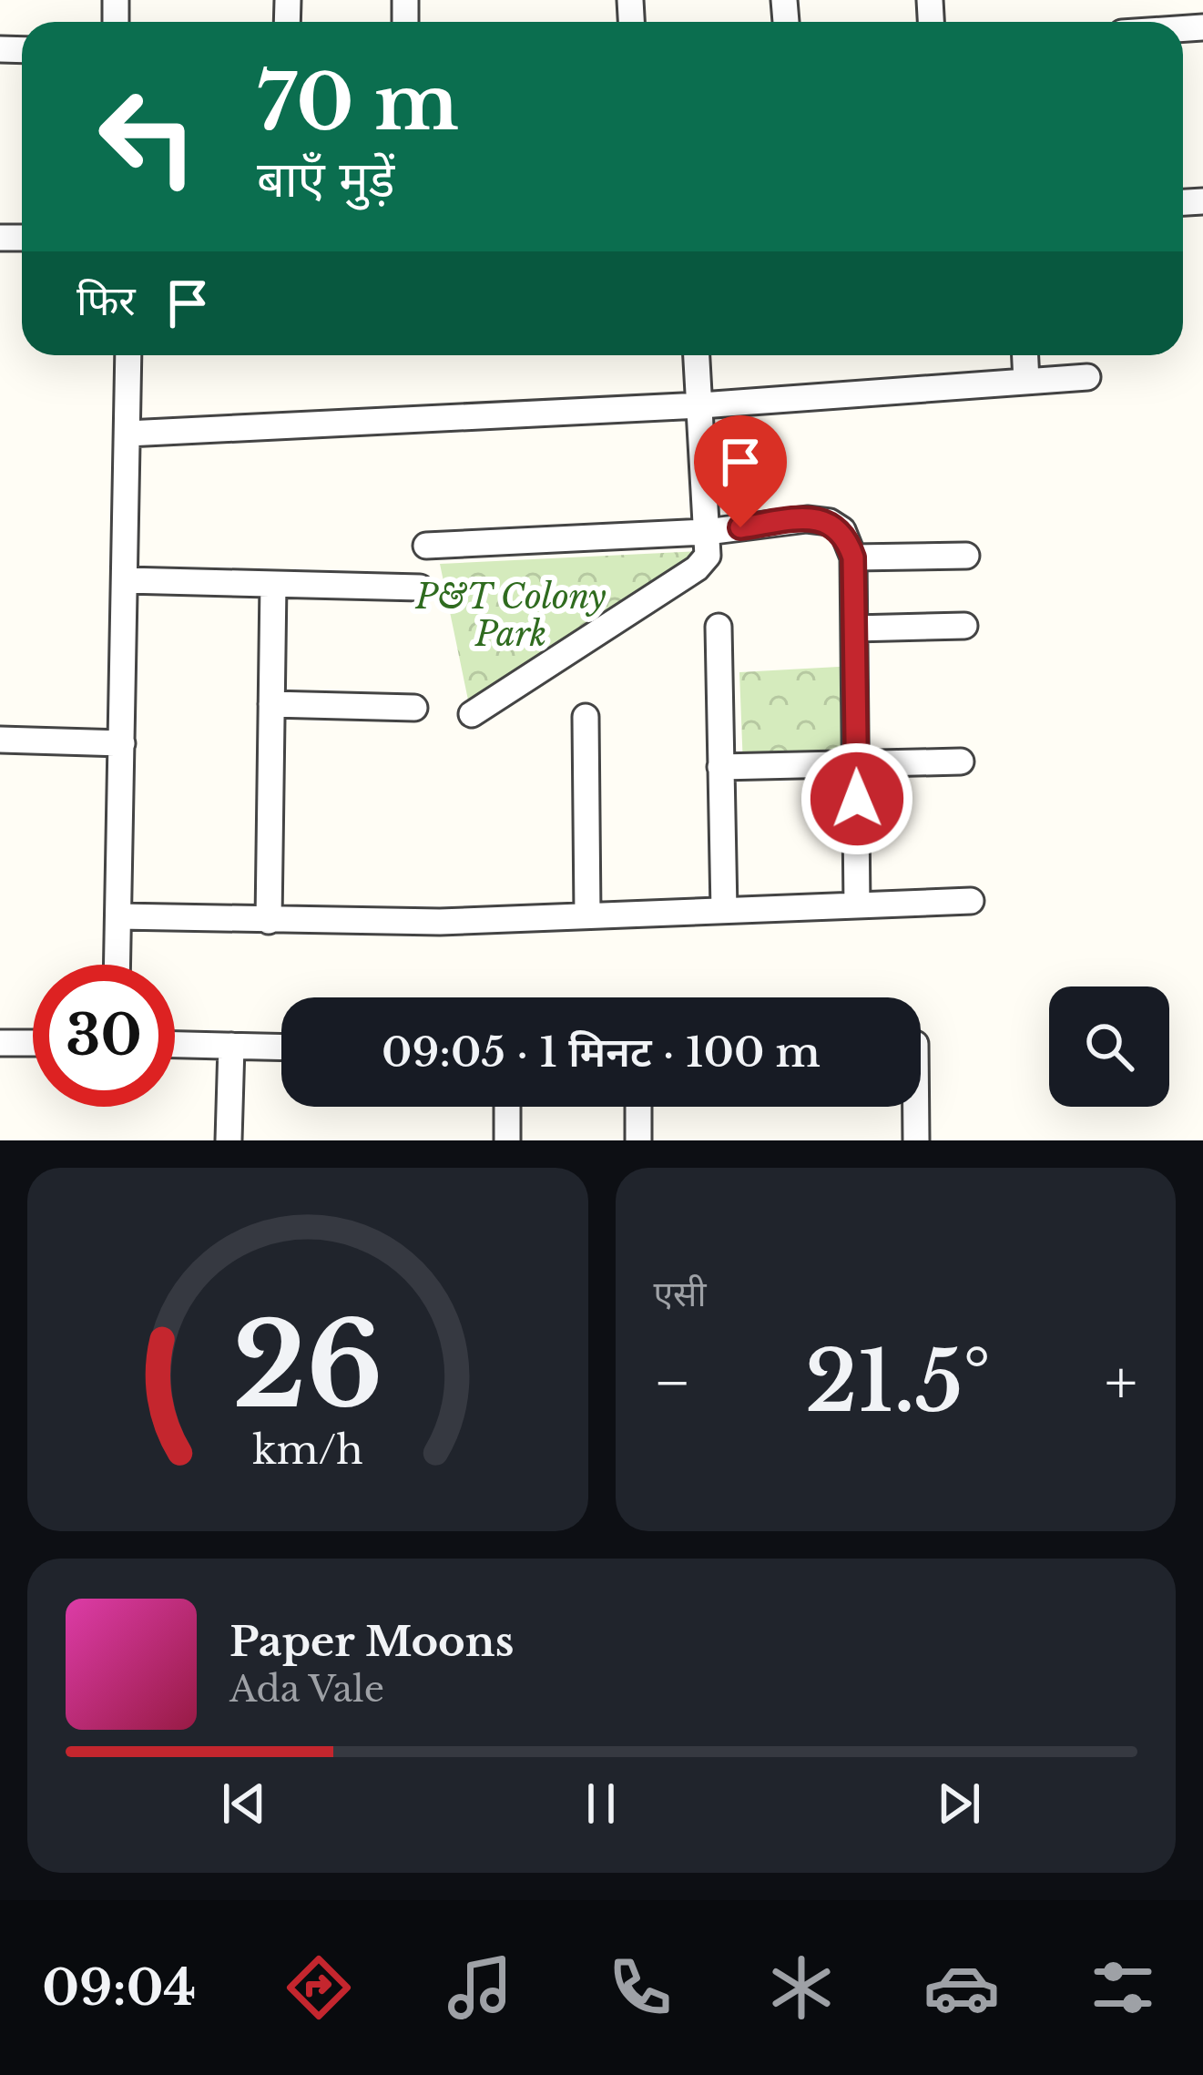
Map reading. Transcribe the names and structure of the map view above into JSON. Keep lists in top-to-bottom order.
{
  "parks": ["P&T Colony Park"],
  "page": {
    "turn": ["70 m", "बाएँ मुड़ें"],
    "then": "फिर",
    "limit": "30",
    "trip": "09:05 · 1 मिनट · 100 m",
    "tile": "एसी",
    "heat": ["−", "21.5°", "+"],
    "song": ["Paper Moons", "Ada Vale"],
    "tabs": "09:04",
    "gauge": ["26", "km/h"]
  }
}
